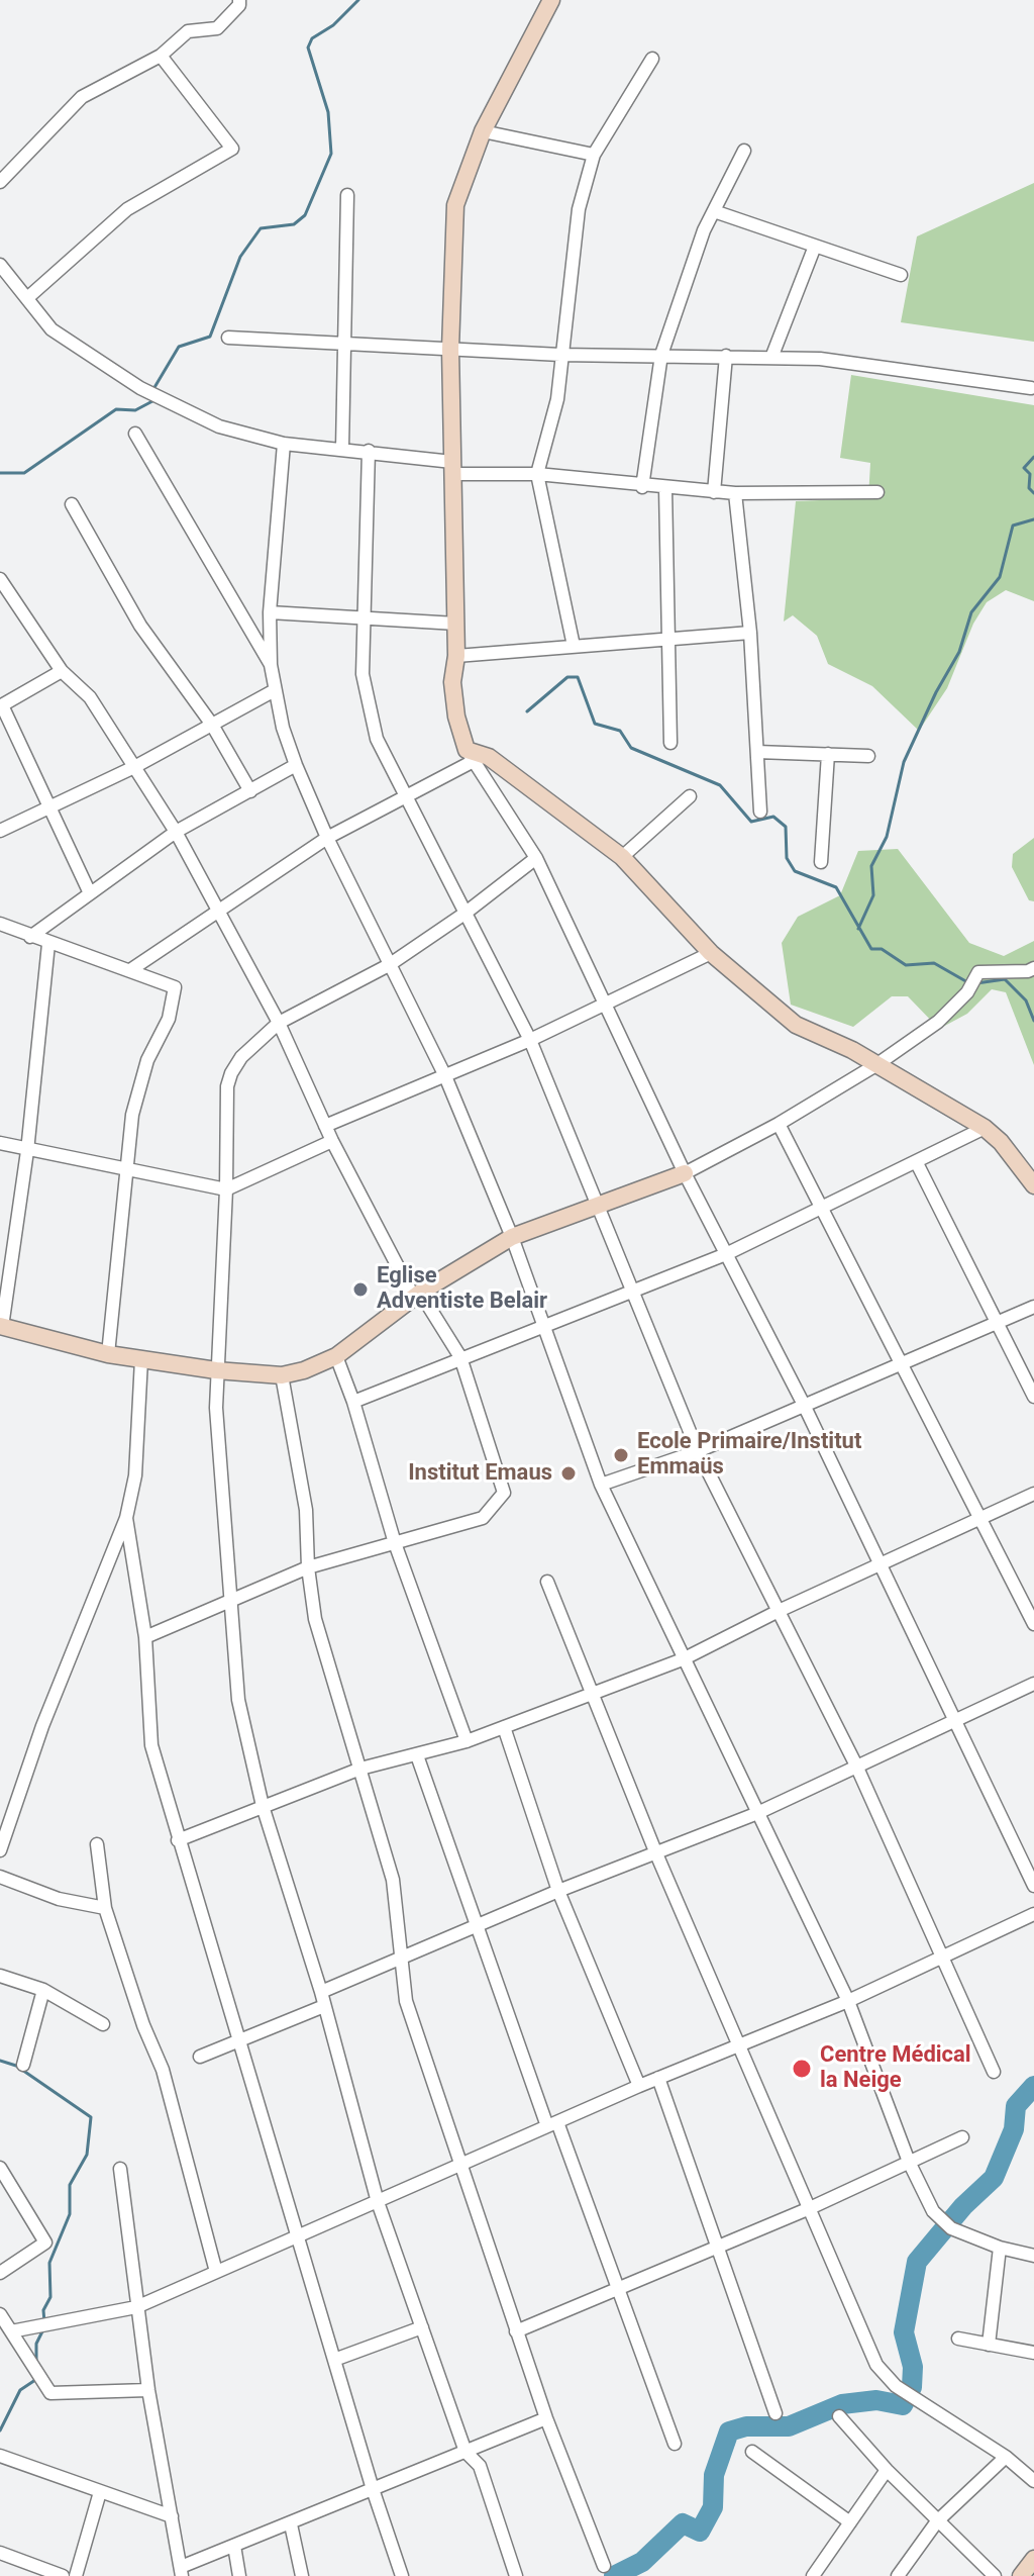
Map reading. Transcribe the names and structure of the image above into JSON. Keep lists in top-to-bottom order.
{
  "places": [
    "Eglise Adventiste Belair",
    "Ecole Primaire/Institut Emmaüs",
    "Institut Emaus",
    "Centre Médical la Neige"
  ]
}
